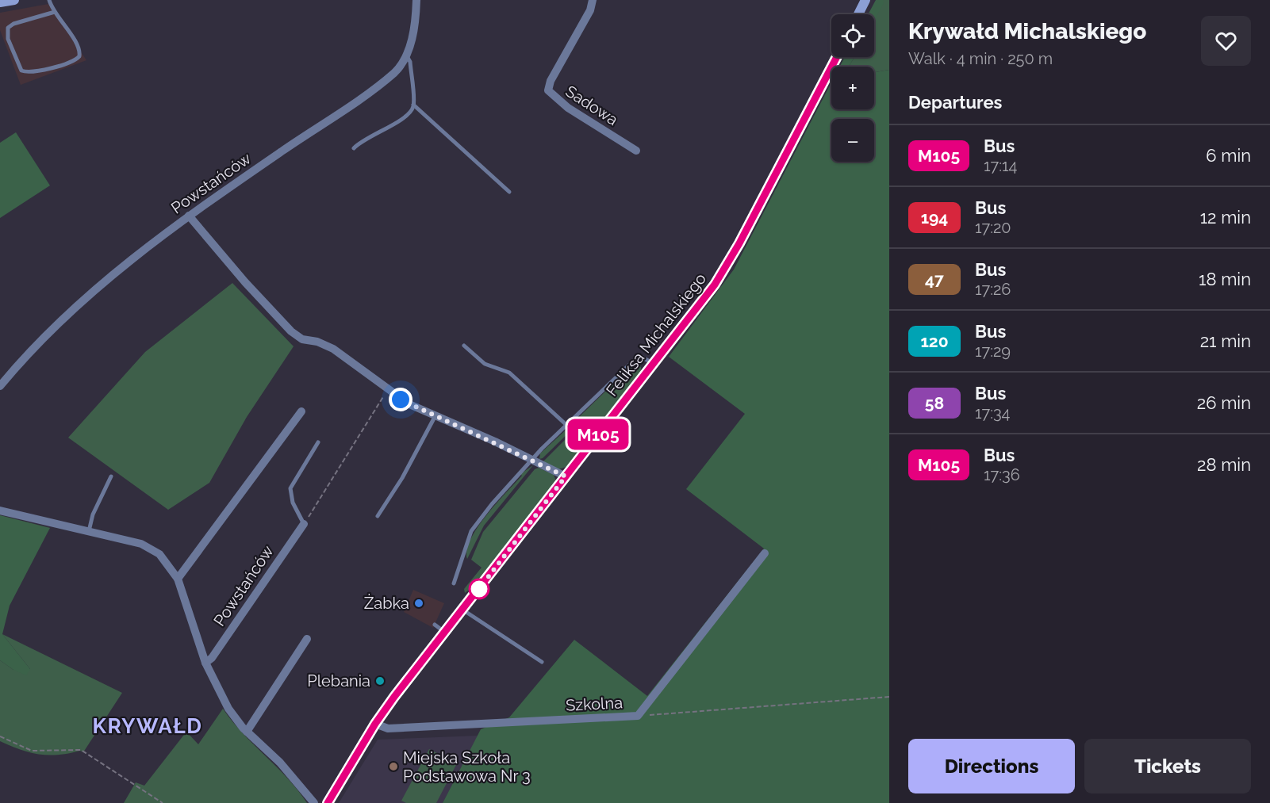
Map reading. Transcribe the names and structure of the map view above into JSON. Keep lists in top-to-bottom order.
{
  "streets": {
    "street": [
      "Sadowa",
      "Powstańców",
      "Feliksa Michalskiego",
      "Szkolna"
    ]
  },
  "crossings": [
    ["Feliksa Michalskiego", "Szkolna"]
  ],
  "districts": ["KRYWAŁD"],
  "places": ["Żabka", "Plebania", "Miejska Szkoła Podstawowa Nr 3"],
  "lines": ["bus line M105"],
  "page": {
    "on_map": "M105",
    "heading": [
      ["Krywałd Michalskiego", "Walk · 4 min · 250 m"],
      "Departures"
    ],
    "map_buttons": ["+", "−"],
    "list": [
      {
        "mark": "M105",
        "name": "Bus",
        "note": "17:14",
        "value": "6 min"
      },
      {
        "mark": "194",
        "name": "Bus",
        "note": "17:20",
        "value": "12 min"
      },
      {
        "mark": "47",
        "name": "Bus",
        "note": "17:26",
        "value": "18 min"
      },
      {
        "mark": "120",
        "name": "Bus",
        "note": "17:29",
        "value": "21 min"
      },
      {
        "mark": "58",
        "name": "Bus",
        "note": "17:34",
        "value": "26 min"
      },
      {
        "mark": "M105",
        "name": "Bus",
        "note": "17:36",
        "value": "28 min"
      }
    ],
    "buttons": ["Directions", "Tickets"]
  }
}
